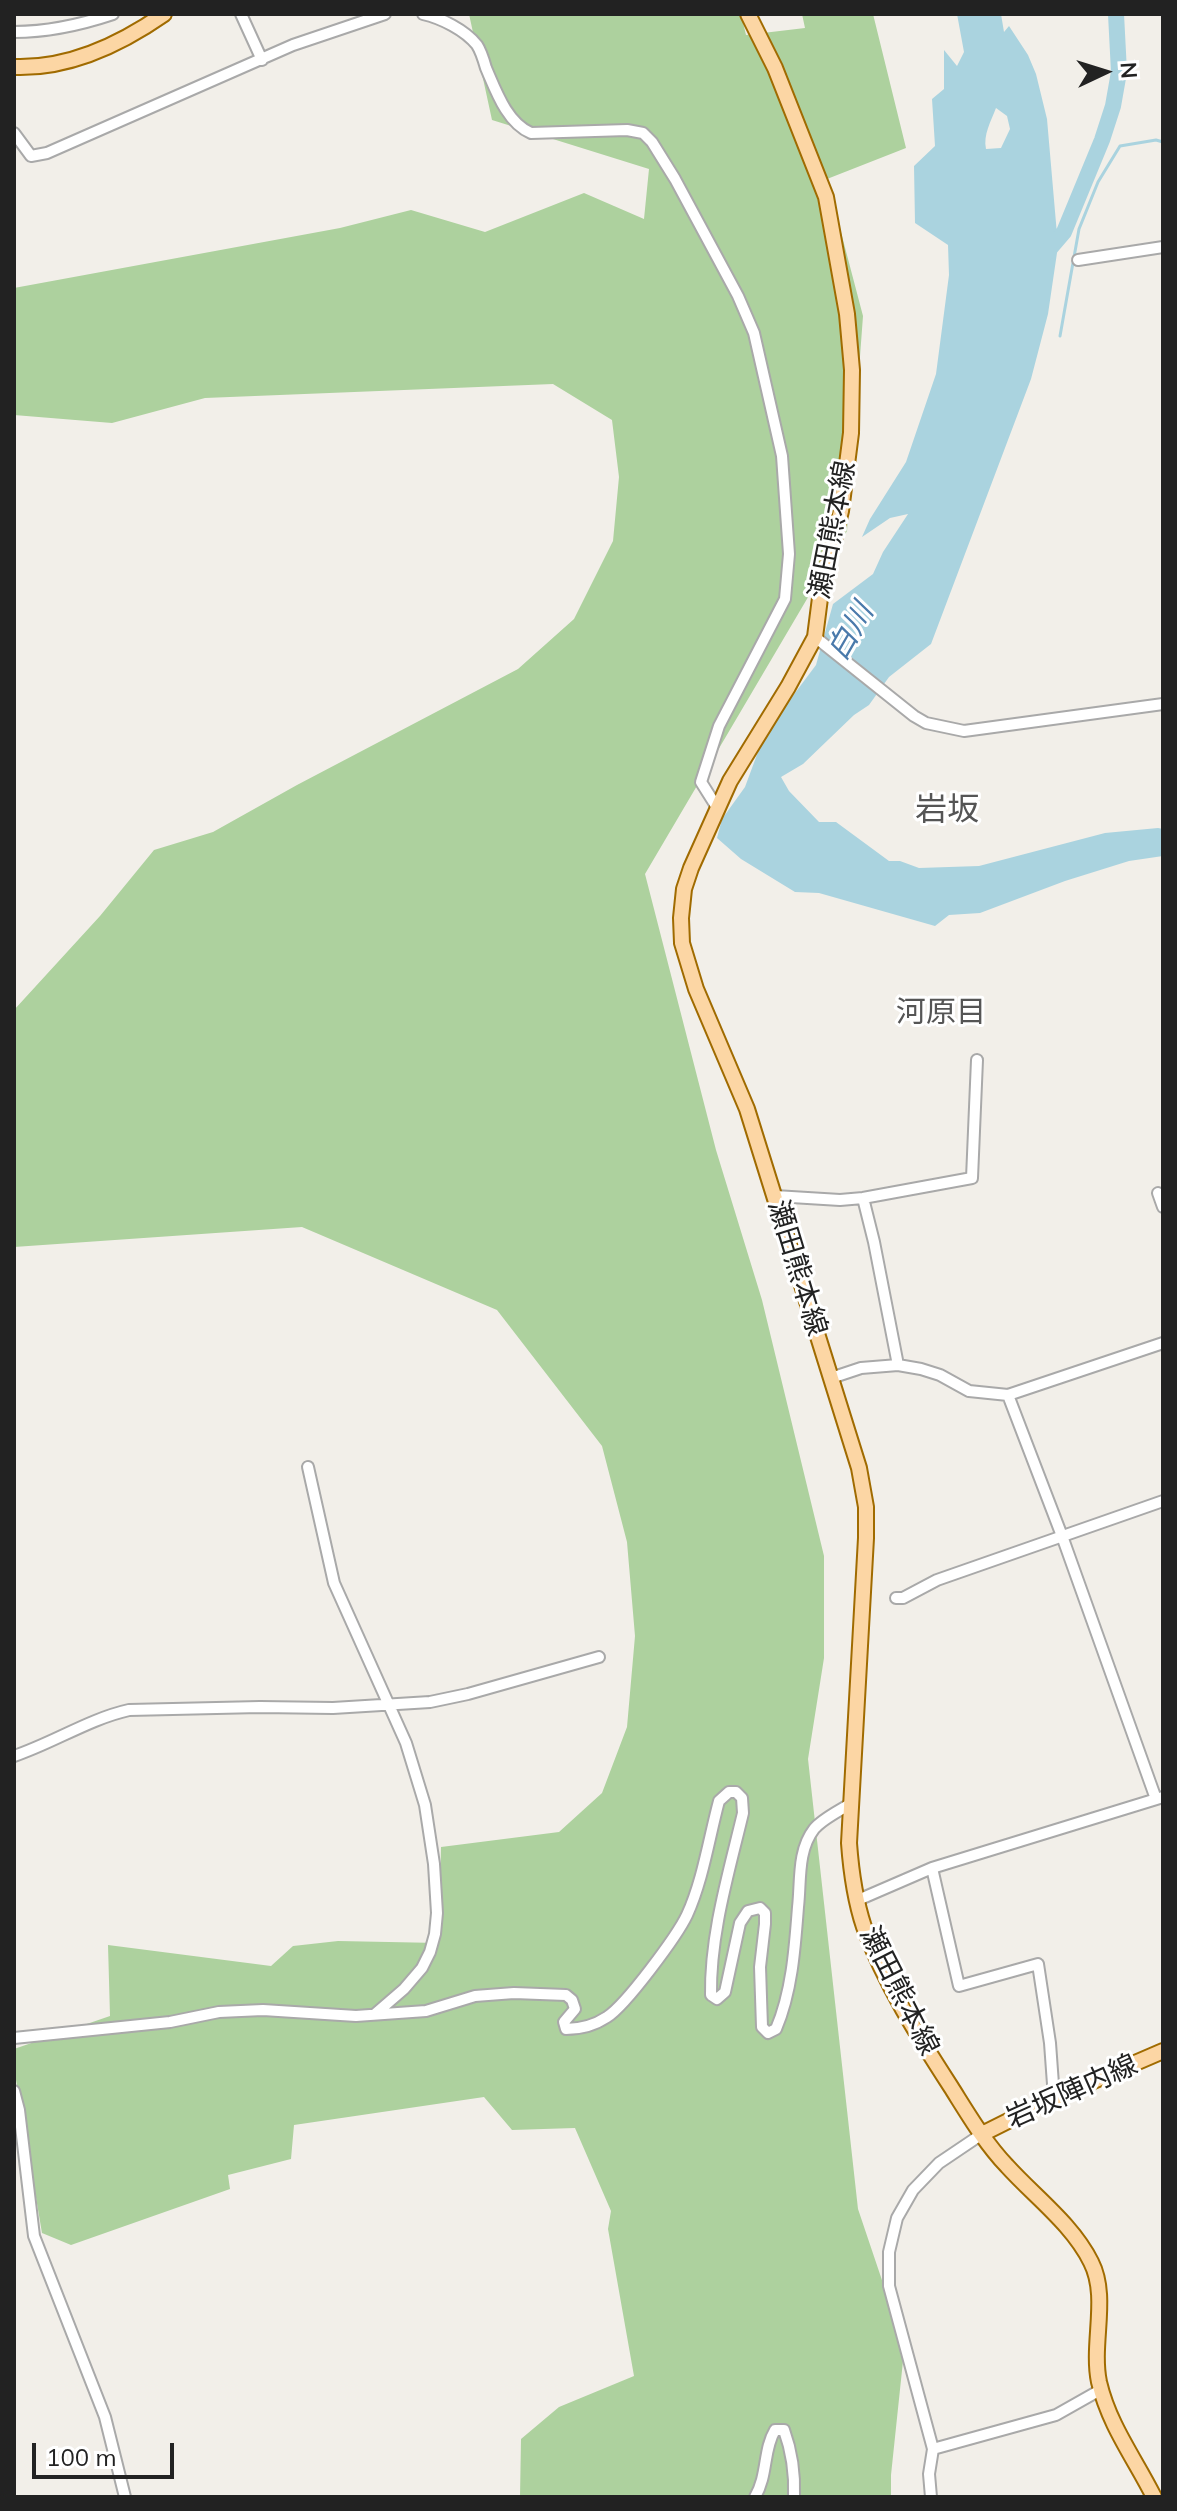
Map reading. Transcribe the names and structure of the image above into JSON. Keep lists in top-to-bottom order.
{
  "streets": {
    "main road": ["瀬田熊本線", "岩坂陣内線"]
  },
  "crossings": [
    ["瀬田熊本線", "岩坂陣内線"]
  ],
  "districts": ["岩坂", "河原目"],
  "water": ["白川"],
  "scale_bar": "100 m",
  "north": "right"
}
